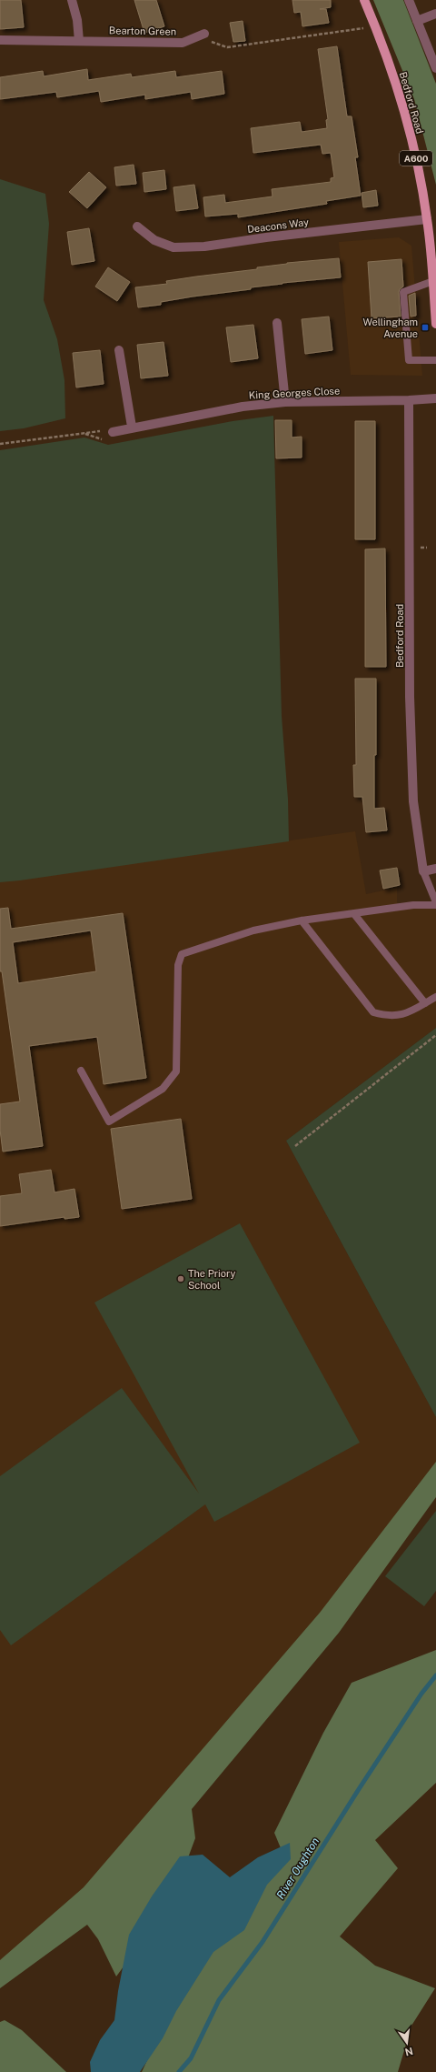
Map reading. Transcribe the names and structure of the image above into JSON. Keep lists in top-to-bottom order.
{
  "streets": {
    "main road": ["Bedford Road", "A600"],
    "street": ["Bearton Green", "Deacons Way", "King Georges Close"]
  },
  "crossings": [
    ["Bedford Road", "Deacons Way"],
    ["Bedford Road", "King Georges Close"]
  ],
  "water": ["River Oughton"],
  "places": {
    "transit": ["Wellingham Avenue"],
    "other": ["The Priory School"]
  },
  "north": "bottom"
}
